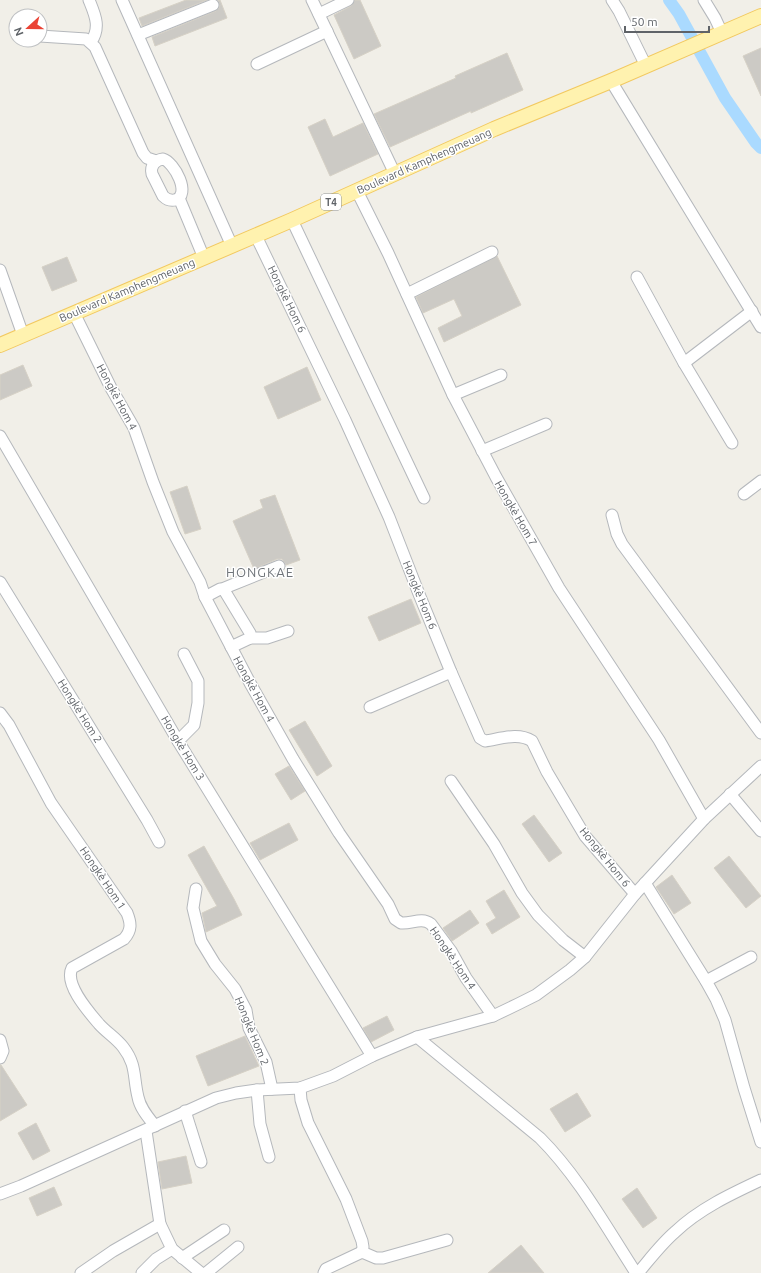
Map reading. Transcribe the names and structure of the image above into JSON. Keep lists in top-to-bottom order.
{
  "streets": {
    "main road": ["Boulevard Kamphengmeuang", "T4"],
    "street": [
      "Hongkè Hom 6",
      "Hongkè Hom 4",
      "Hongkè Hom 7",
      "Hongkè Hom 2",
      "Hongkè Hom 3",
      "Hongkè Hom 1"
    ]
  },
  "crossings": [
    ["Boulevard Kamphengmeuang", "Hongkè Hom 6"],
    ["Boulevard Kamphengmeuang", "Hongkè Hom 4"],
    ["Boulevard Kamphengmeuang", "Hongkè Hom 7"]
  ],
  "districts": ["HONGKAE"],
  "scale_bar": "50 m",
  "north": "left"
}
